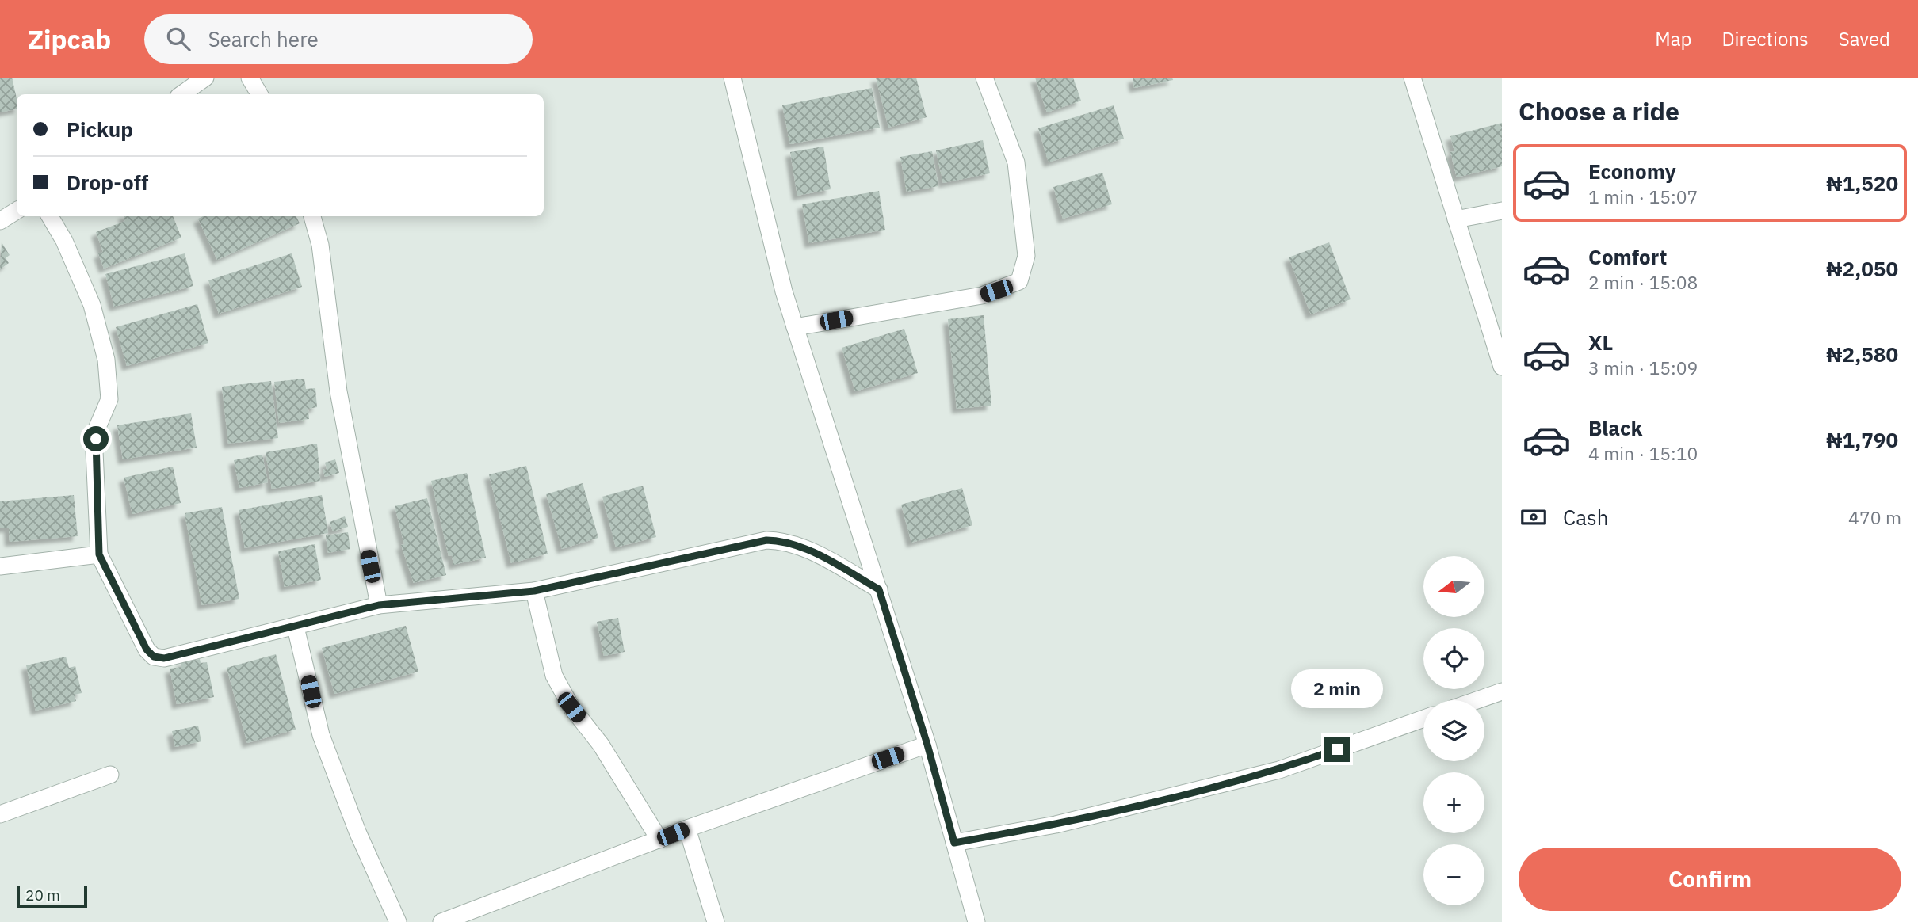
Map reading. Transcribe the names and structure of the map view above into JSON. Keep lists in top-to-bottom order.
{
  "scale_bar": "20 m",
  "north": "left",
  "page": {
    "header": "Zipcab",
    "search": "Search here",
    "nav": ["Map", "Directions", "Saved"],
    "heading": "Choose a ride",
    "banner": ["Pickup", "Drop-off"],
    "list": [
      {
        "name": "Economy",
        "note": "1 min · 15:07",
        "value": "₦1,520"
      },
      {
        "name": "Comfort",
        "note": "2 min · 15:08",
        "value": "₦2,050"
      },
      {
        "name": "XL",
        "note": "3 min · 15:09",
        "value": "₦2,580"
      },
      {
        "name": "Black",
        "note": "4 min · 15:10",
        "value": "₦1,790"
      }
    ],
    "pay": ["Cash", "470 m"],
    "map_buttons": ["+", "−"],
    "bubble": "2 min",
    "buttons": "Confirm",
    "scale": "20 m"
  }
}
